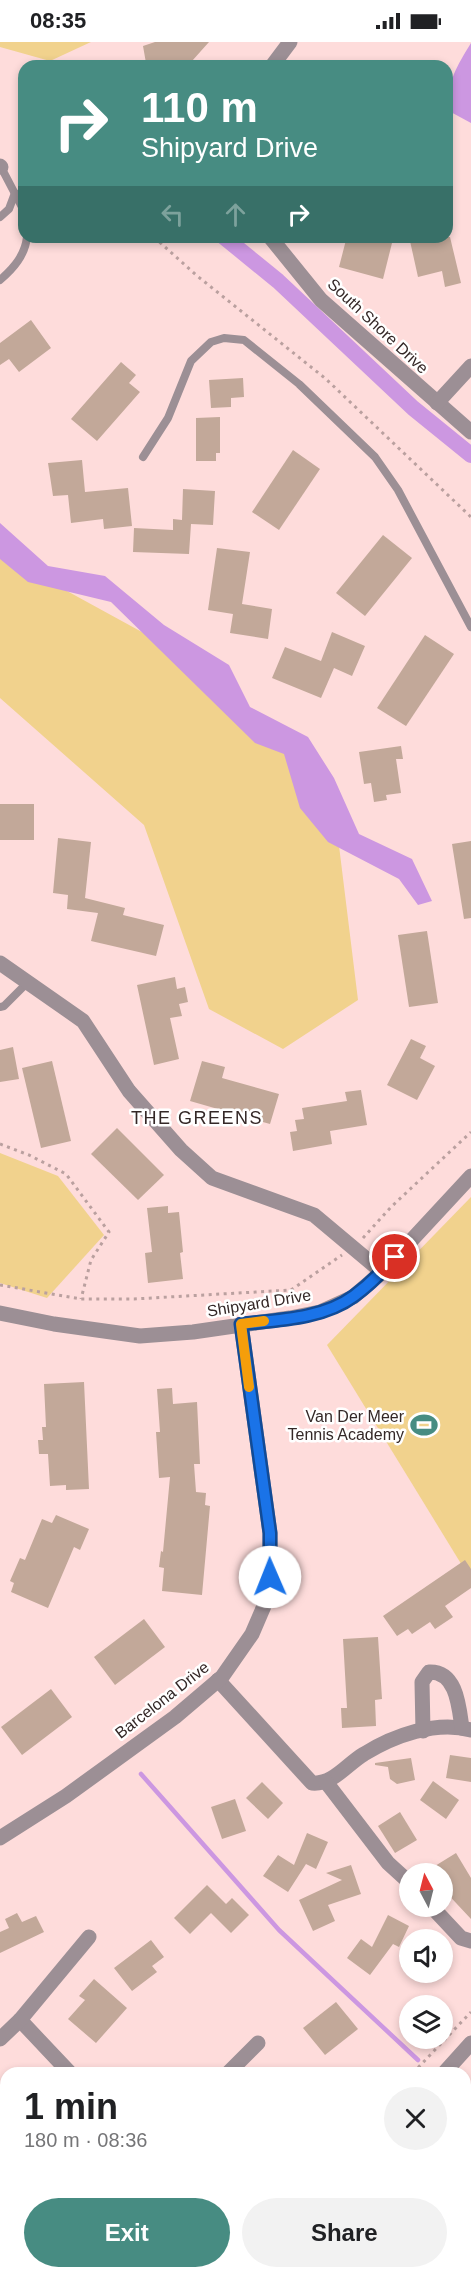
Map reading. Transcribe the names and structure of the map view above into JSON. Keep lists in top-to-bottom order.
{
  "streets": {
    "street": ["South Shore Drive", "Shipyard Drive", "Barcelona Drive"]
  },
  "crossings": [
    ["Shipyard Drive", "Barcelona Drive"]
  ],
  "districts": ["THE GREENS"],
  "places": {
    "sports": ["Van Der Meer Tennis Academy"]
  },
  "north": "top",
  "page": {
    "status": "08:35",
    "turn": ["110 m", "Shipyard Drive"],
    "heading": ["1 min", "180 m · 08:36"],
    "buttons": ["Exit", "Share"]
  }
}
